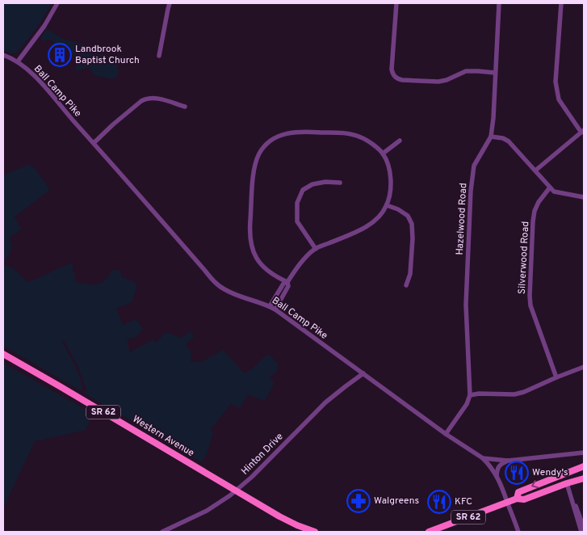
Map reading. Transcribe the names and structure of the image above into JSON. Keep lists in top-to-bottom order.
{
  "streets": {
    "main road": ["SR 62", "Western Avenue"],
    "street": [
      "Ball Camp Pike",
      "Hazelwood Road",
      "Silverwood Road",
      "Hinton Drive"
    ]
  },
  "crossings": [
    ["Ball Camp Pike", "Hinton Drive"],
    ["Western Avenue", "Hinton Drive"]
  ],
  "places": {
    "building": ["Landbrook Baptist Church"],
    "restaurant": ["Wendy's", "KFC"],
    "pharmacy": ["Walgreens"]
  }
}
